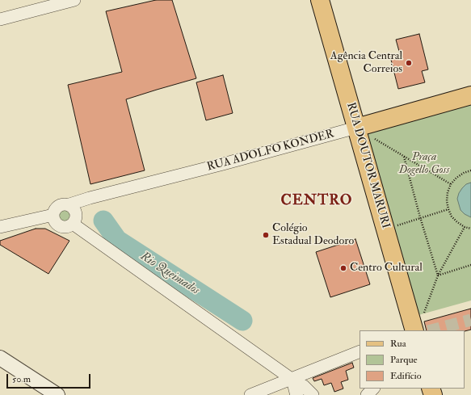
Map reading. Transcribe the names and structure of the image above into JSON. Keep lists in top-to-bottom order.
{
  "streets": {
    "main road": ["RUA ADOLFO KONDER", "RUA DOUTOR MARURI"]
  },
  "crossings": [
    ["RUA ADOLFO KONDER", "RUA DOUTOR MARURI"]
  ],
  "districts": ["CENTRO"],
  "water": ["Rio Queimados"],
  "parks": ["Praça Dogello Goss"],
  "places": ["Agência Central Correios", "Colégio Estadual Deodoro", "Centro Cultural"],
  "legend": ["Rua", "Parque", "Edifício"],
  "scale_bar": "50 m"
}
